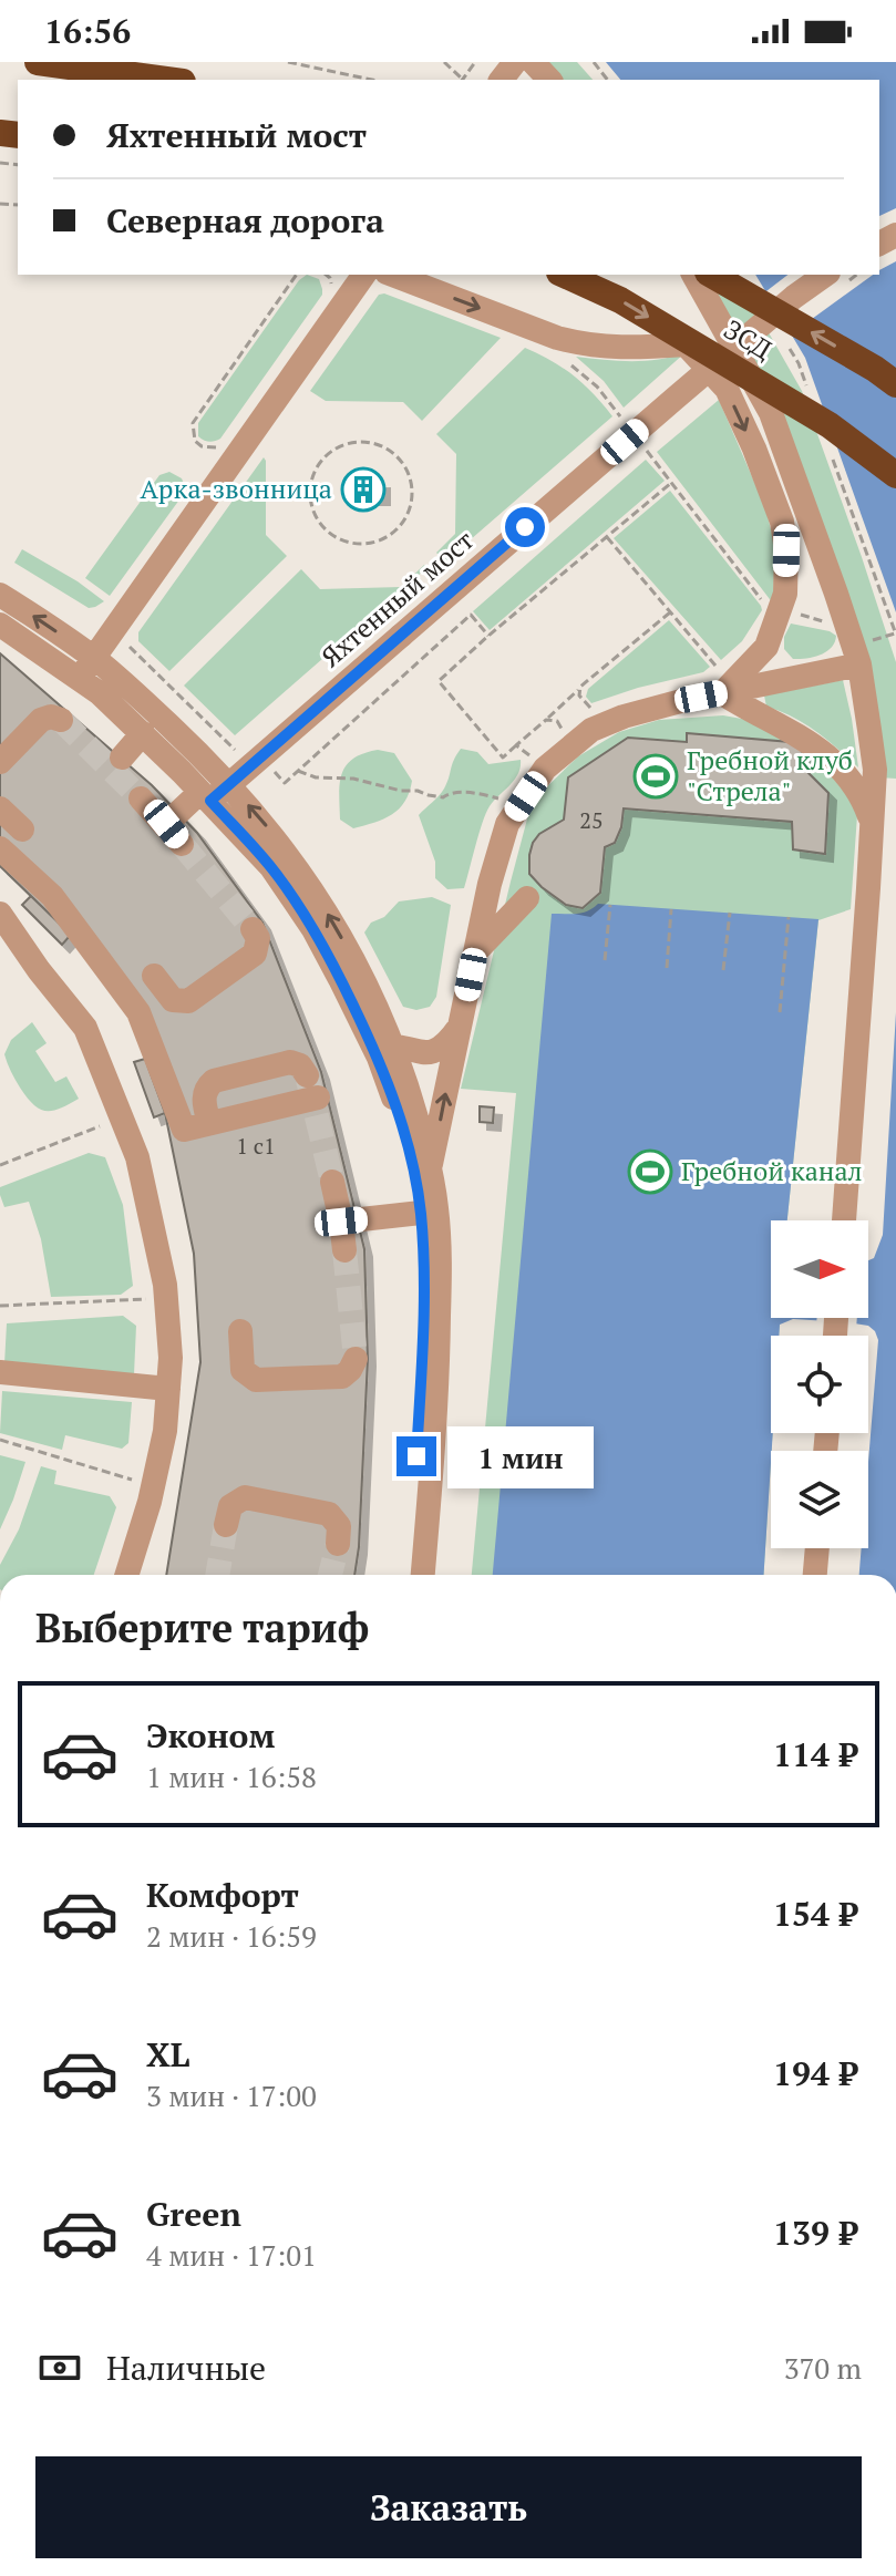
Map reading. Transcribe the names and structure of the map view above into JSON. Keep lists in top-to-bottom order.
{
  "streets": {
    "highway": ["ЗСД"],
    "street": ["Яхтенный мост"]
  },
  "places": {
    "building": ["Арка-звонница"],
    "sports": ["Гребной клуб \"Стрела\"", "Гребной канал"]
  },
  "house_numbers": ["25", "1 с1"],
  "north": "right",
  "page": {
    "status": "16:56",
    "banner": ["Яхтенный мост", "Северная дорога"],
    "bubble": "1 мин",
    "heading": "Выберите тариф",
    "list": [
      {
        "name": "Эконом",
        "note": "1 мин · 16:58",
        "value": "114 ₽"
      },
      {
        "name": "Комфорт",
        "note": "2 мин · 16:59",
        "value": "154 ₽"
      },
      {
        "name": "XL",
        "note": "3 мин · 17:00",
        "value": "194 ₽"
      },
      {
        "name": "Green",
        "note": "4 мин · 17:01",
        "value": "139 ₽"
      }
    ],
    "pay": ["Наличные", "370 m"],
    "buttons": "Заказать"
  }
}
